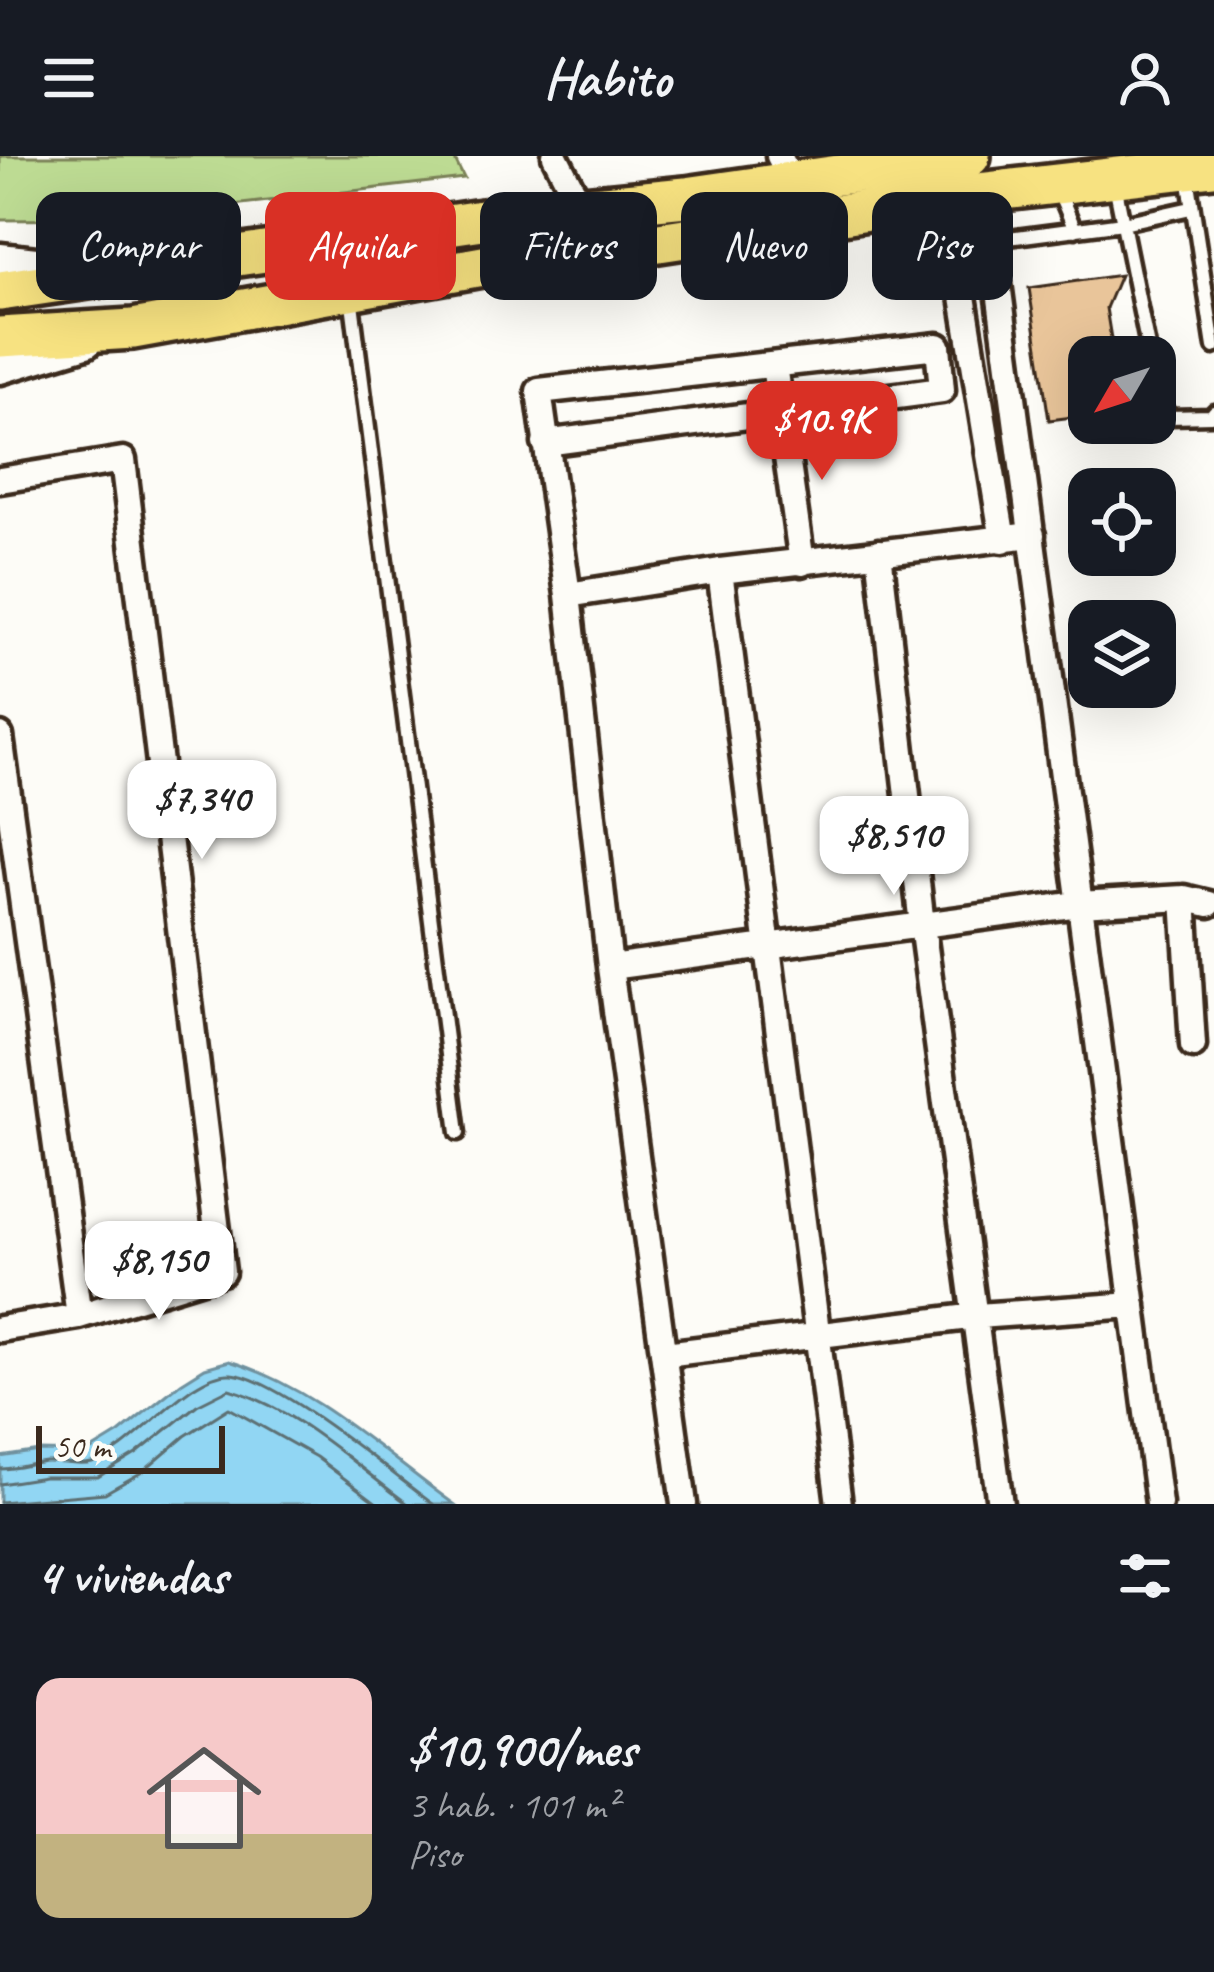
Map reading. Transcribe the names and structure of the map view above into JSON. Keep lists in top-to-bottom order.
{
  "scale_bar": "50 m",
  "north": "bottom left",
  "page": {
    "header": "Habito",
    "chip": [
      "Comprar",
      "Alquilar",
      "Filtros",
      "Nuevo",
      "Piso"
    ],
    "price": [
      "$10.9K",
      "$7,340",
      "$8,510",
      "$8,150"
    ],
    "scale": "50 m",
    "heading": "4 viviendas",
    "list": [
      {
        "name": "$10,900/mes",
        "note": "3 hab. · 101 m² · Piso"
      }
    ]
  }
}
